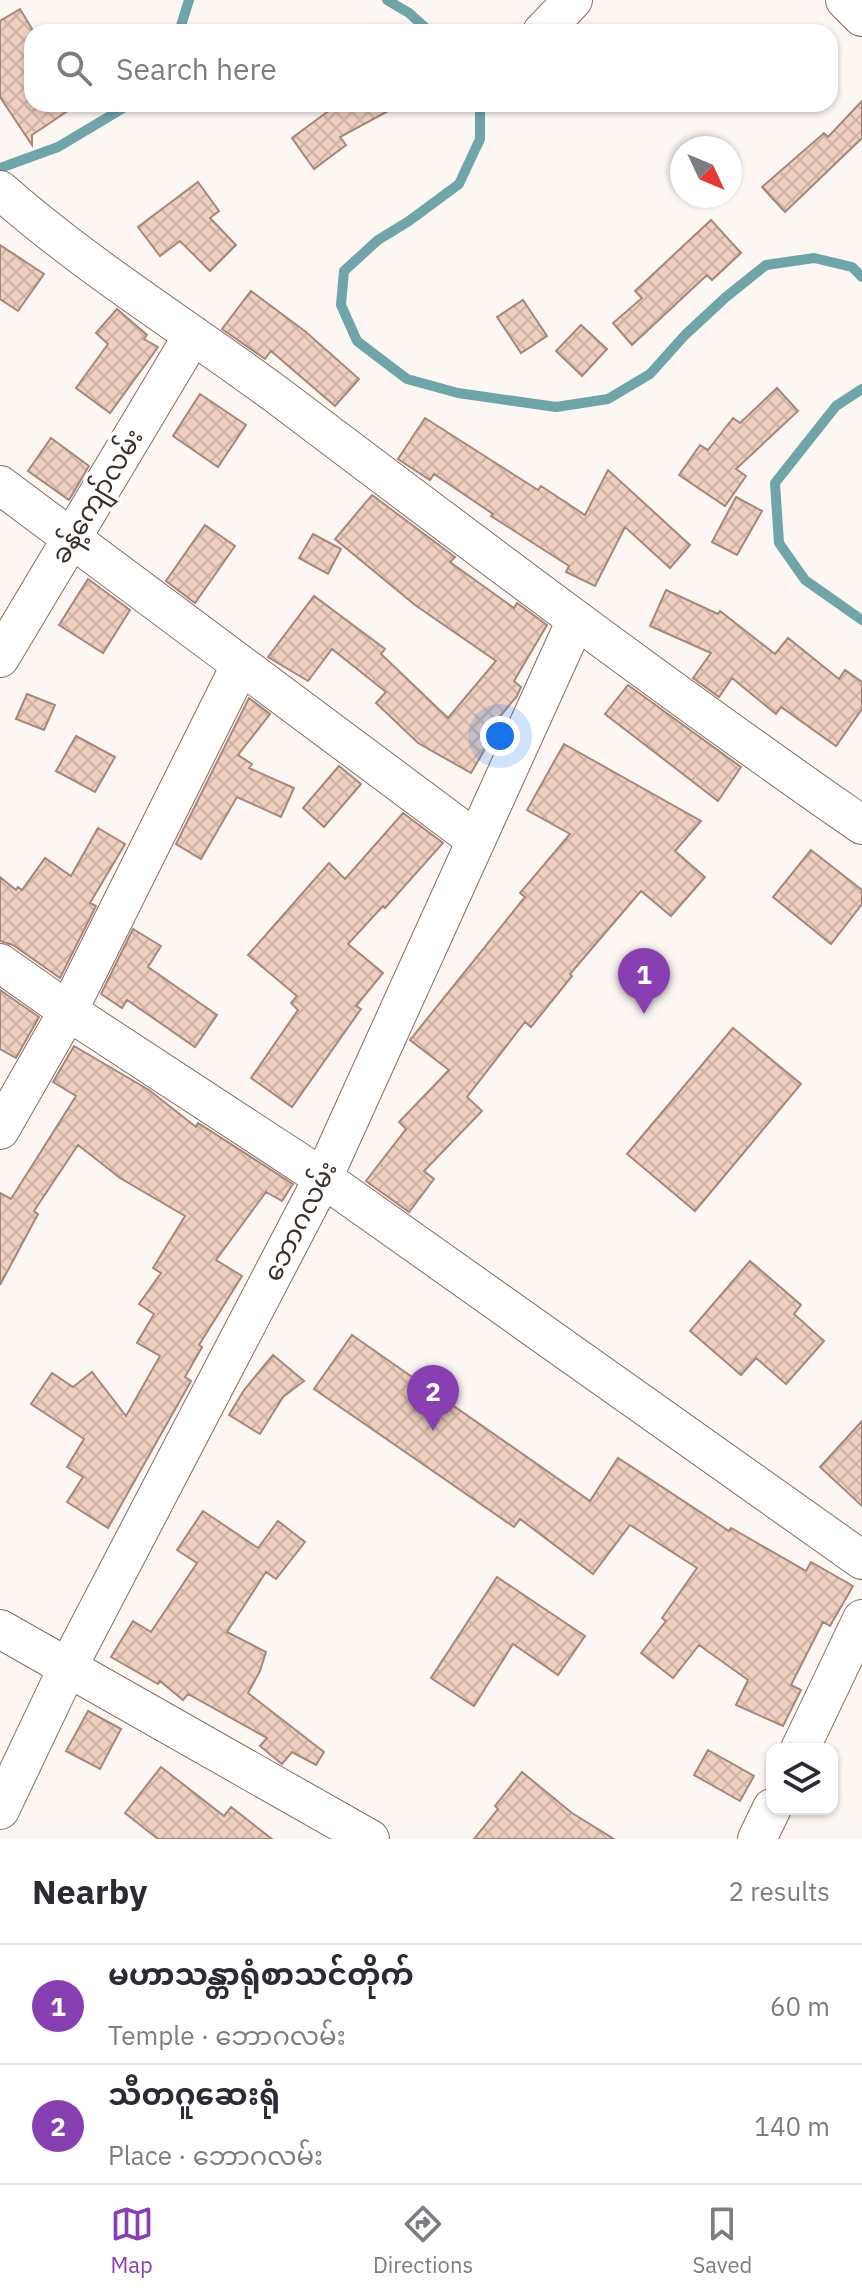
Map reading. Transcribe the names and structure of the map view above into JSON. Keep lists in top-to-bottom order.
{
  "streets": {
    "street": ["ခန့်ကျော်လမ်း", "ဘောဂလမ်း"]
  },
  "north": "bottom right",
  "page": {
    "search": "Search here",
    "pins": ["1", "2"],
    "heading": ["Nearby", "2 results"],
    "list": [
      {
        "mark": "1",
        "name": "မဟာသန္တာရုံစာသင်တိုက်",
        "note": "Temple · ဘောဂလမ်း",
        "value": "60 m"
      },
      {
        "mark": "2",
        "name": "သီတဂူဆေးရုံ",
        "note": "Place · ဘောဂလမ်း",
        "value": "140 m"
      }
    ],
    "nav": ["Map", "Directions", "Saved"]
  }
}
